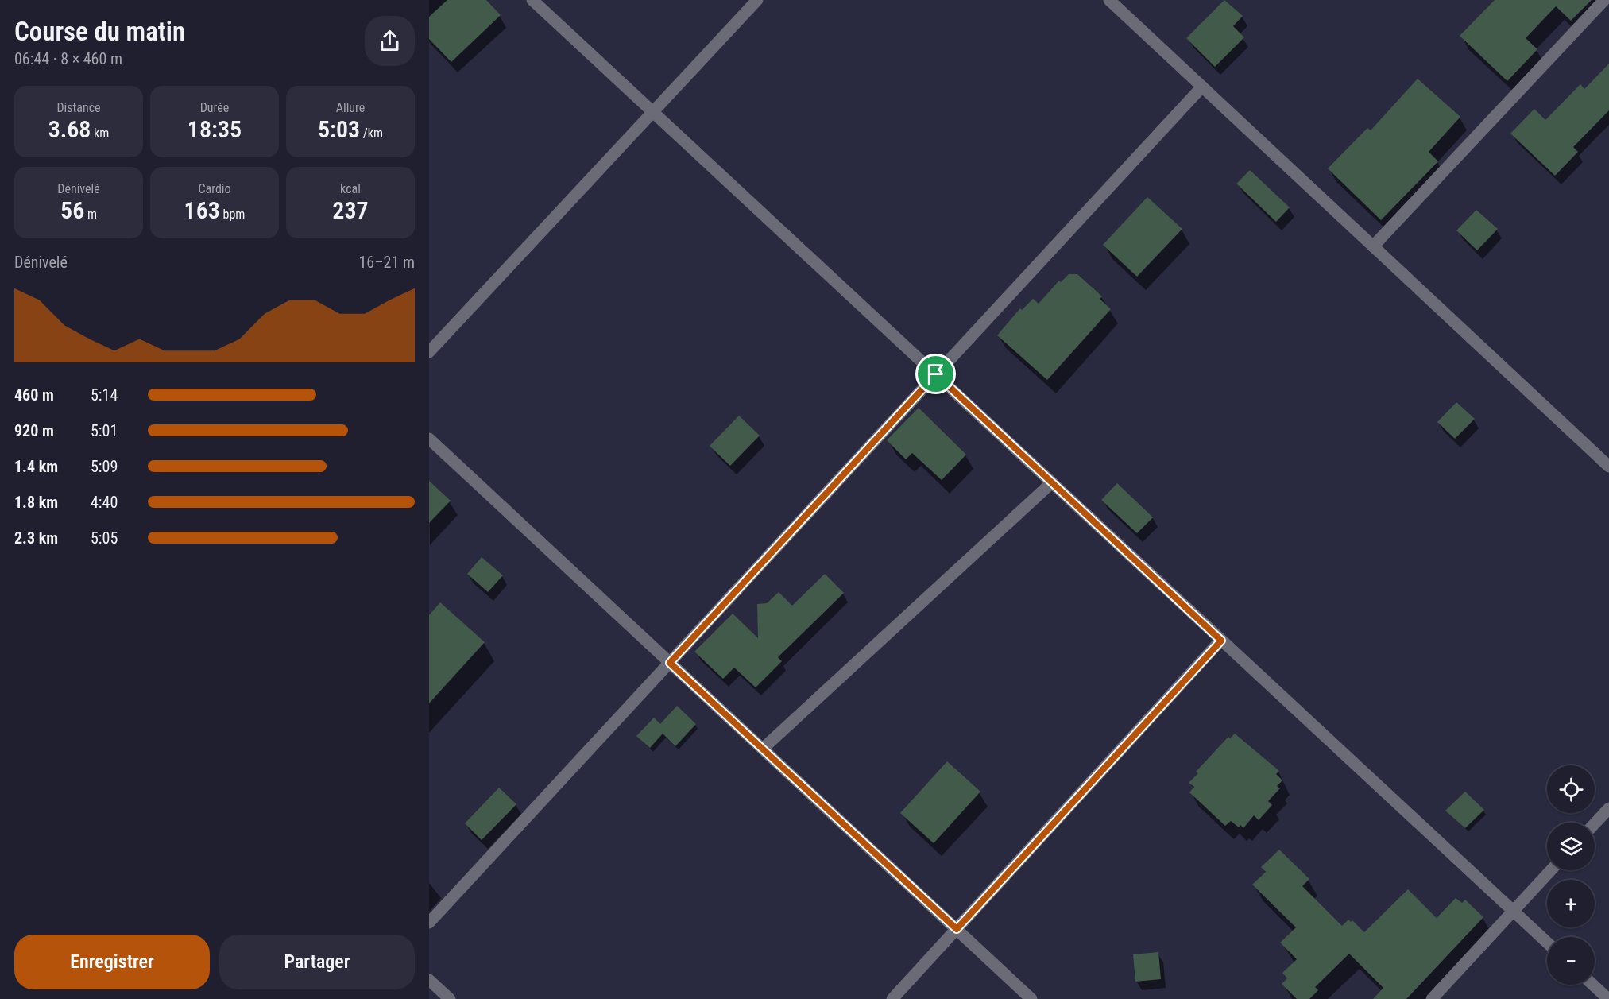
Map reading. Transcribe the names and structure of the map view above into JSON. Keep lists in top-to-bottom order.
{
  "page": {
    "heading": ["Course du matin", "06:44 · 8 × 460 m"],
    "stats": [
      ["Distance", "3.68 km"],
      ["Durée", "18:35"],
      ["Allure", "5:03 /km"],
      ["Dénivelé", "56 m"],
      ["Cardio", "163 bpm"],
      ["kcal", "237"]
    ],
    "chart": ["Dénivelé", "16–21 m"],
    "list": [
      {
        "name": "460 m",
        "note": "5:14"
      },
      {
        "name": "920 m",
        "note": "5:01"
      },
      {
        "name": "1.4 km",
        "note": "5:09"
      },
      {
        "name": "1.8 km",
        "note": "4:40"
      },
      {
        "name": "2.3 km",
        "note": "5:05"
      }
    ],
    "map_buttons": ["+", "−"],
    "buttons": ["Enregistrer", "Partager"]
  }
}
